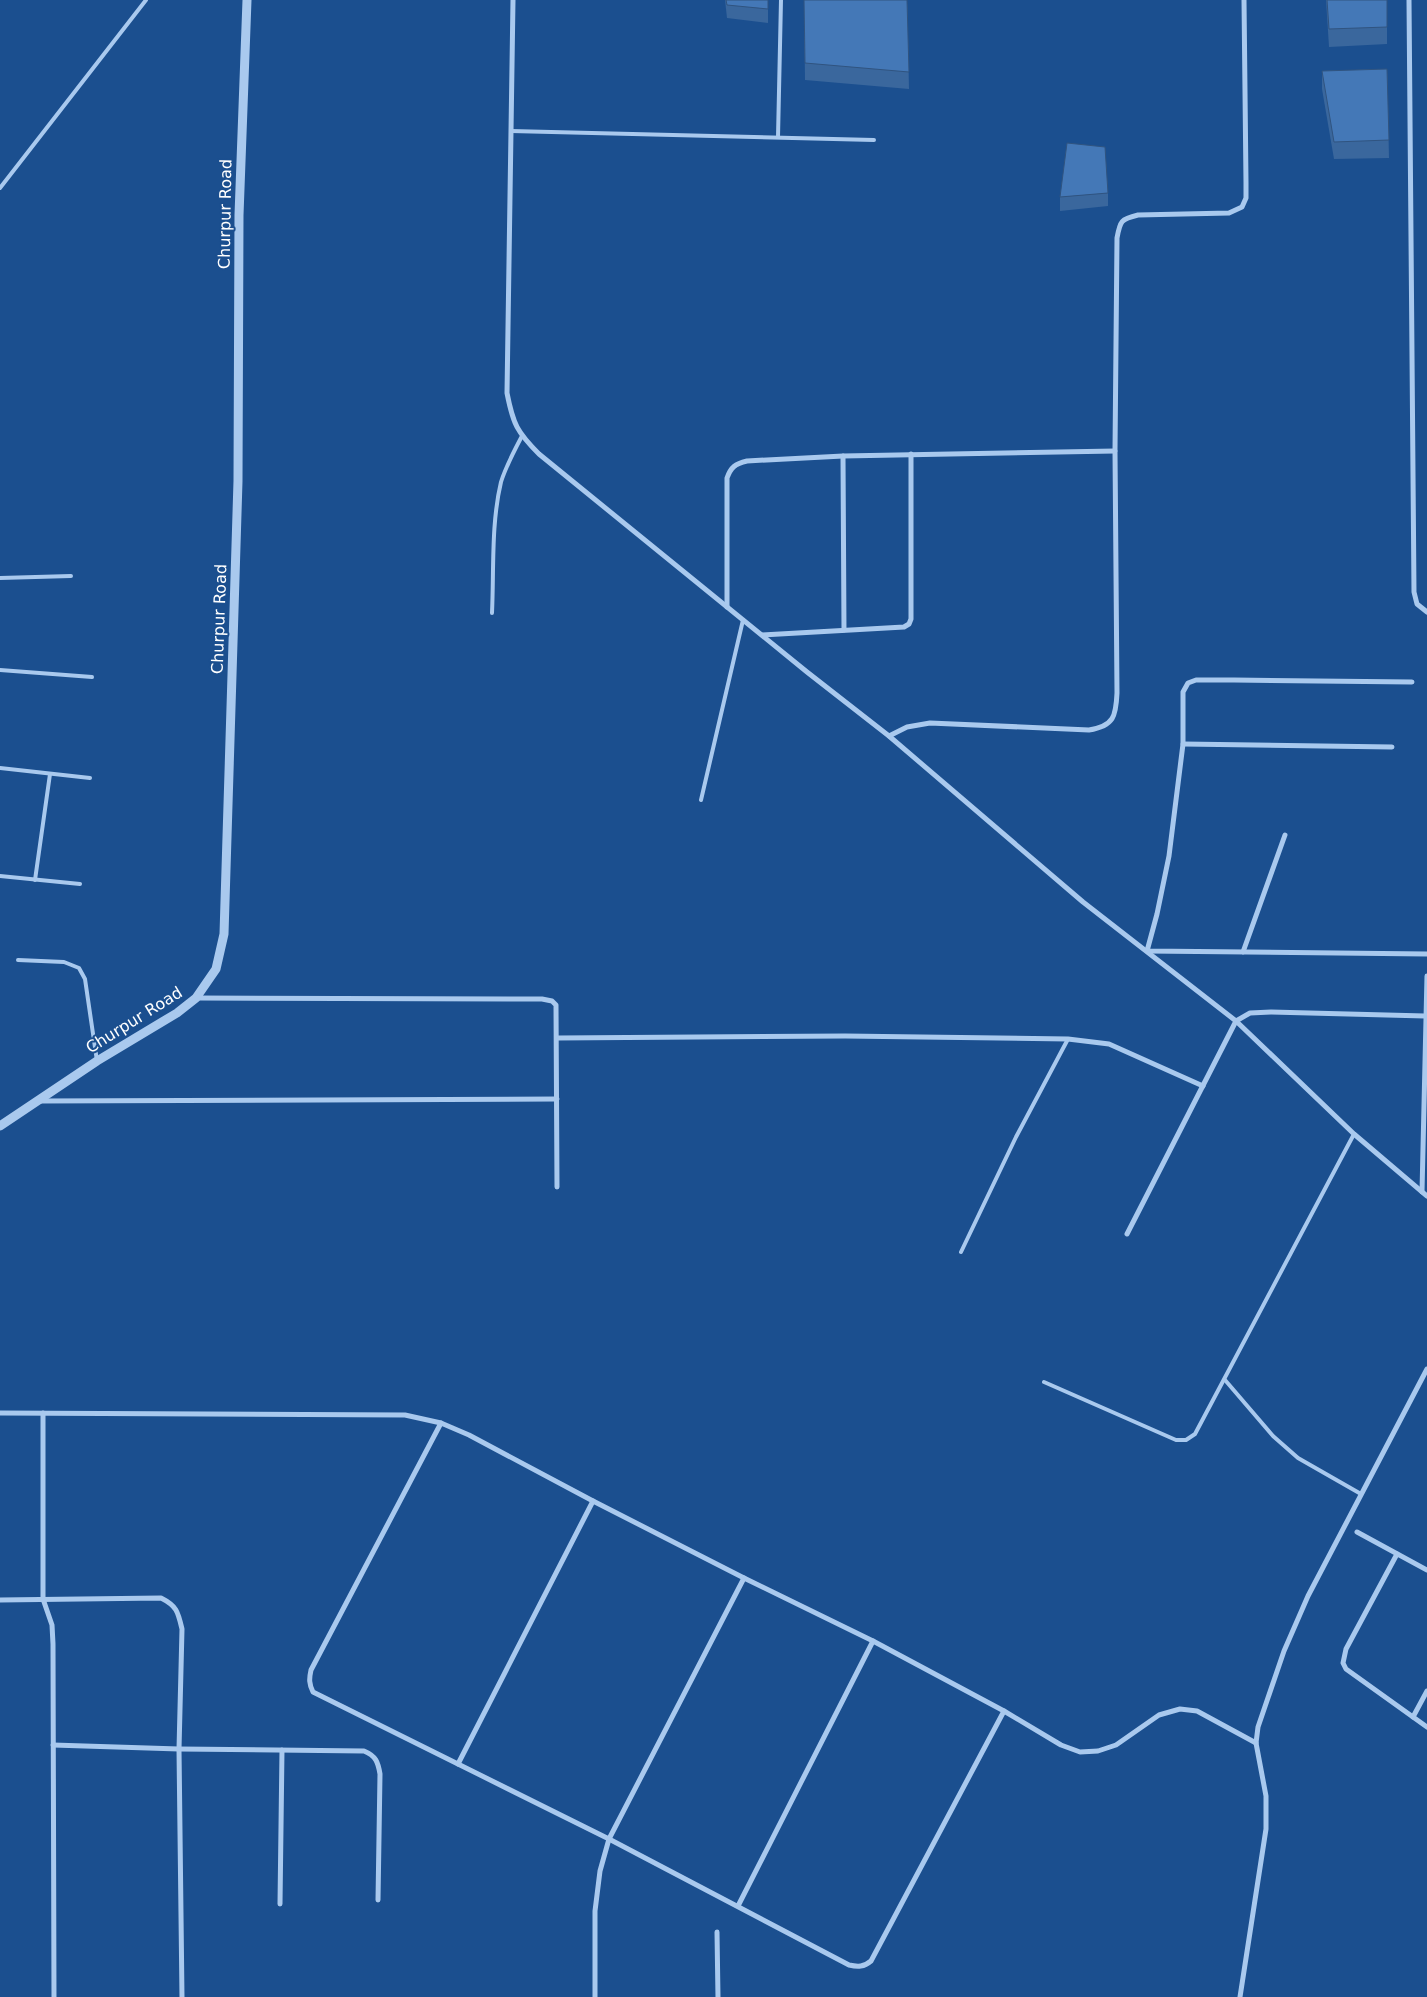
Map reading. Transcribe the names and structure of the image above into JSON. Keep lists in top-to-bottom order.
{
  "streets": {
    "street": ["Churpur Road"]
  }
}
